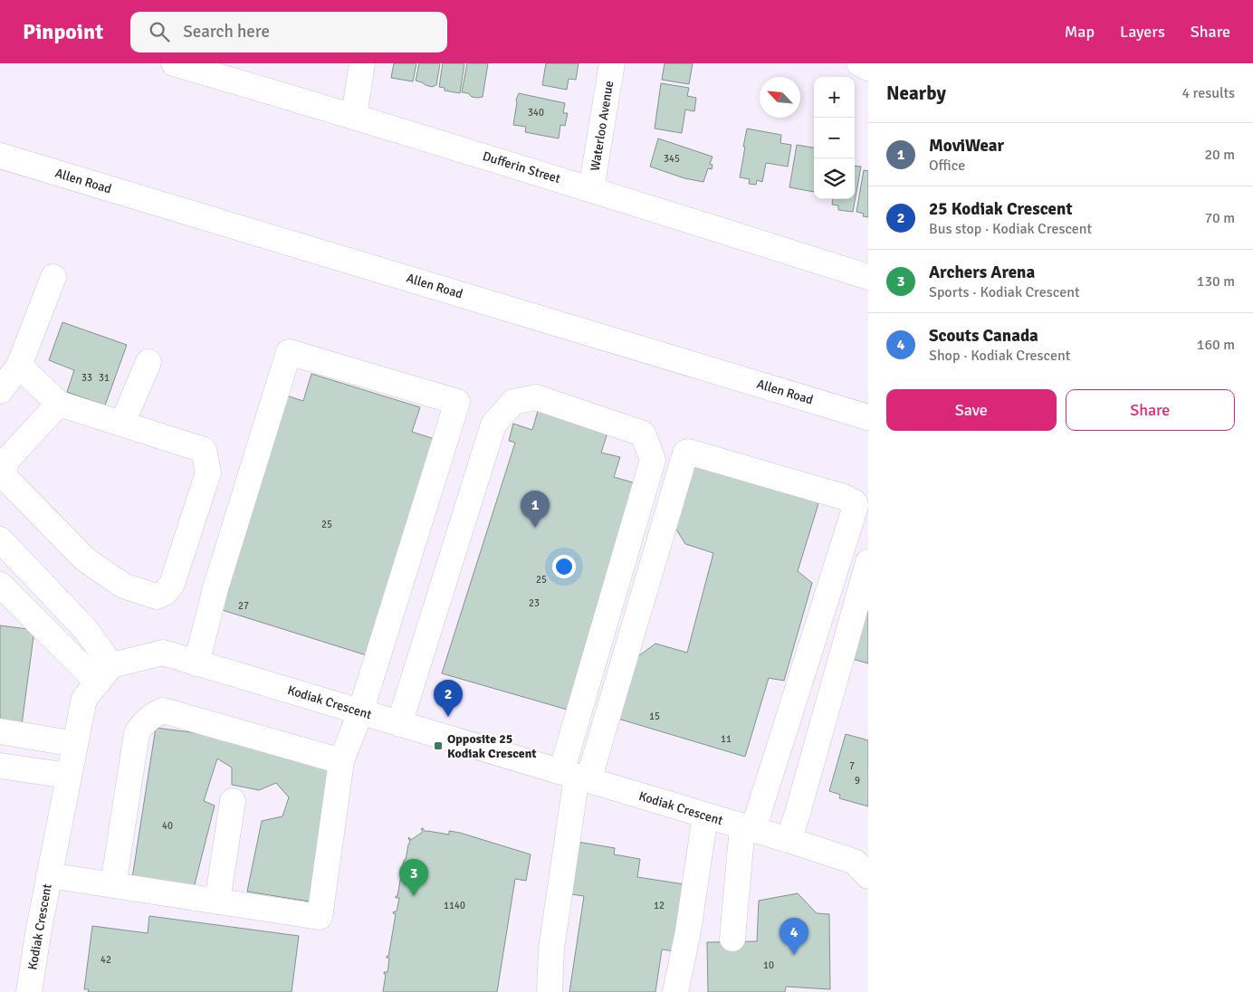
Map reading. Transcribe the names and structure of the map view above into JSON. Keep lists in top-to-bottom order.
{
  "streets": {
    "street": [
      "Waterloo Avenue",
      "Dufferin Street",
      "Allen Road",
      "Kodiak Crescent"
    ]
  },
  "crossings": [
    ["Waterloo Avenue", "Dufferin Street"]
  ],
  "places": {
    "transit": ["Opposite 25 Kodiak Crescent"]
  },
  "house_numbers": [
    "340",
    "345",
    "33",
    "31",
    "25",
    "25",
    "23",
    "27",
    "15",
    "11",
    "7",
    "9",
    "40",
    "1140",
    "12",
    "42",
    "10"
  ],
  "north": "top left",
  "page": {
    "header": "Pinpoint",
    "search": "Search here",
    "nav": ["Map", "Layers", "Share"],
    "heading": ["Nearby", "4 results"],
    "map_buttons": ["+", "−"],
    "list": [
      {
        "mark": "1",
        "name": "MoviWear",
        "note": "Office",
        "value": "20 m"
      },
      {
        "mark": "2",
        "name": "25 Kodiak Crescent",
        "note": "Bus stop · Kodiak Crescent",
        "value": "70 m"
      },
      {
        "mark": "3",
        "name": "Archers Arena",
        "note": "Sports · Kodiak Crescent",
        "value": "130 m"
      },
      {
        "mark": "4",
        "name": "Scouts Canada",
        "note": "Shop · Kodiak Crescent",
        "value": "160 m"
      }
    ],
    "buttons": ["Save", "Share"],
    "pins": [
      "1",
      "2",
      "3",
      "4"
    ]
  }
}
